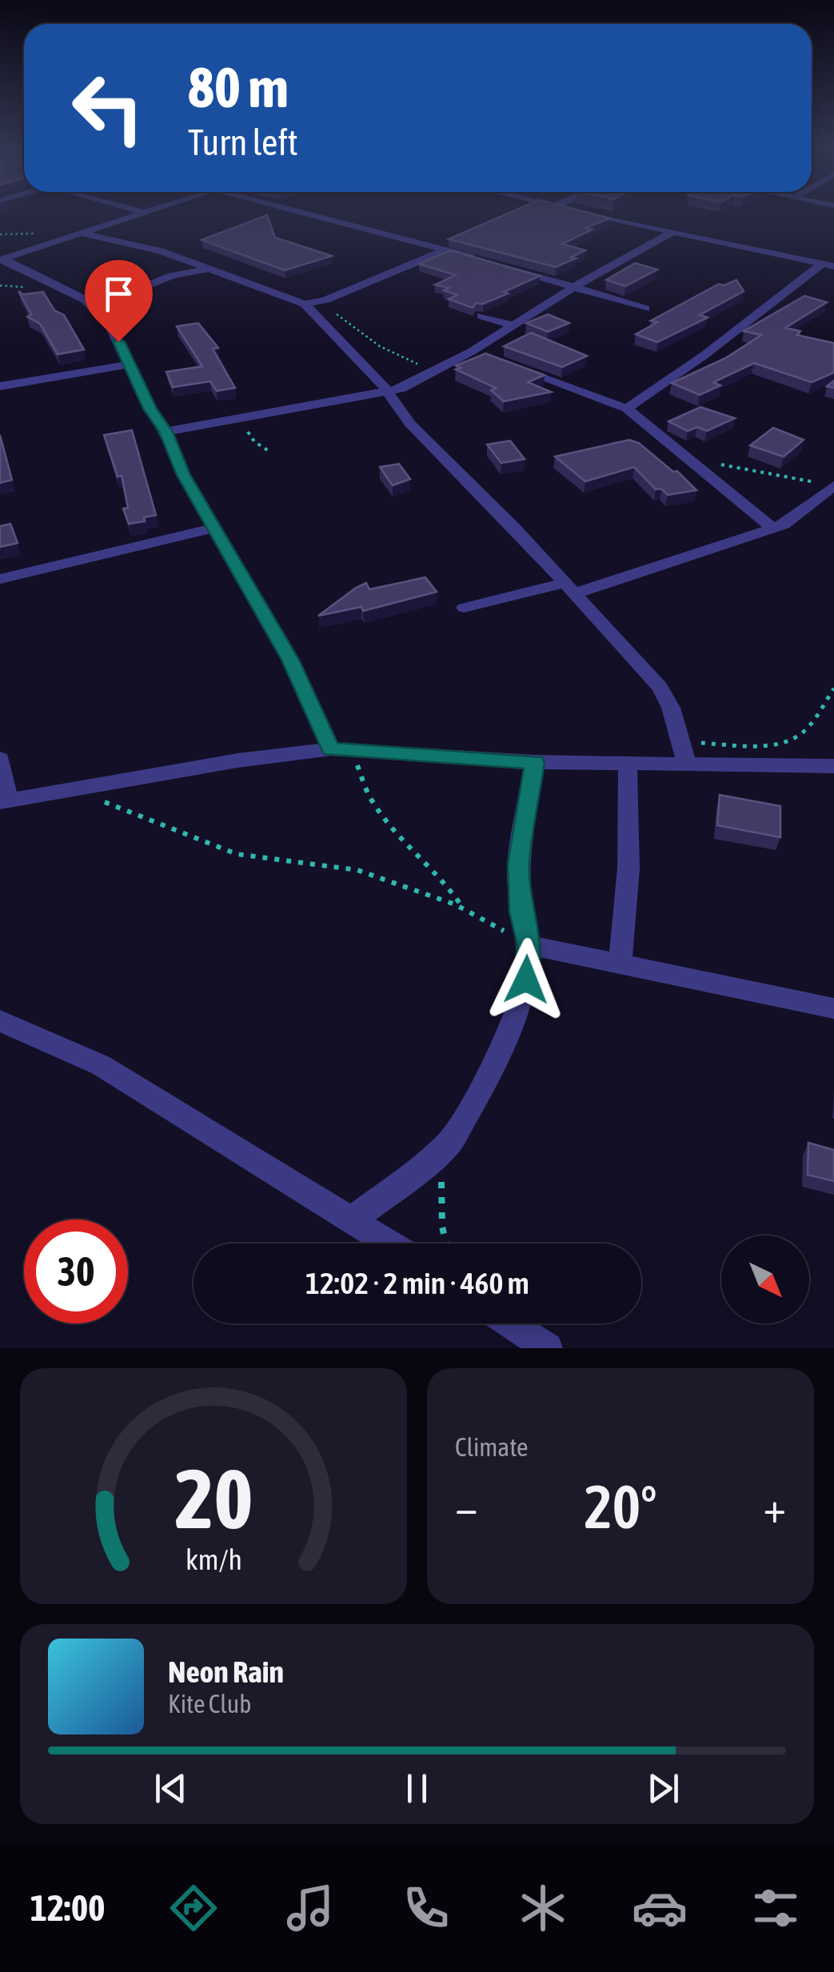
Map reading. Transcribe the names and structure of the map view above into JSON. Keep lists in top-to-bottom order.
{
  "north": "bottom right",
  "page": {
    "turn": ["80 m", "Turn left"],
    "limit": "30",
    "trip": "12:02 · 2 min · 460 m",
    "tile": "Climate",
    "heat": ["−", "20°", "+"],
    "song": ["Neon Rain", "Kite Club"],
    "tabs": "12:00",
    "gauge": ["20", "km/h"]
  }
}
